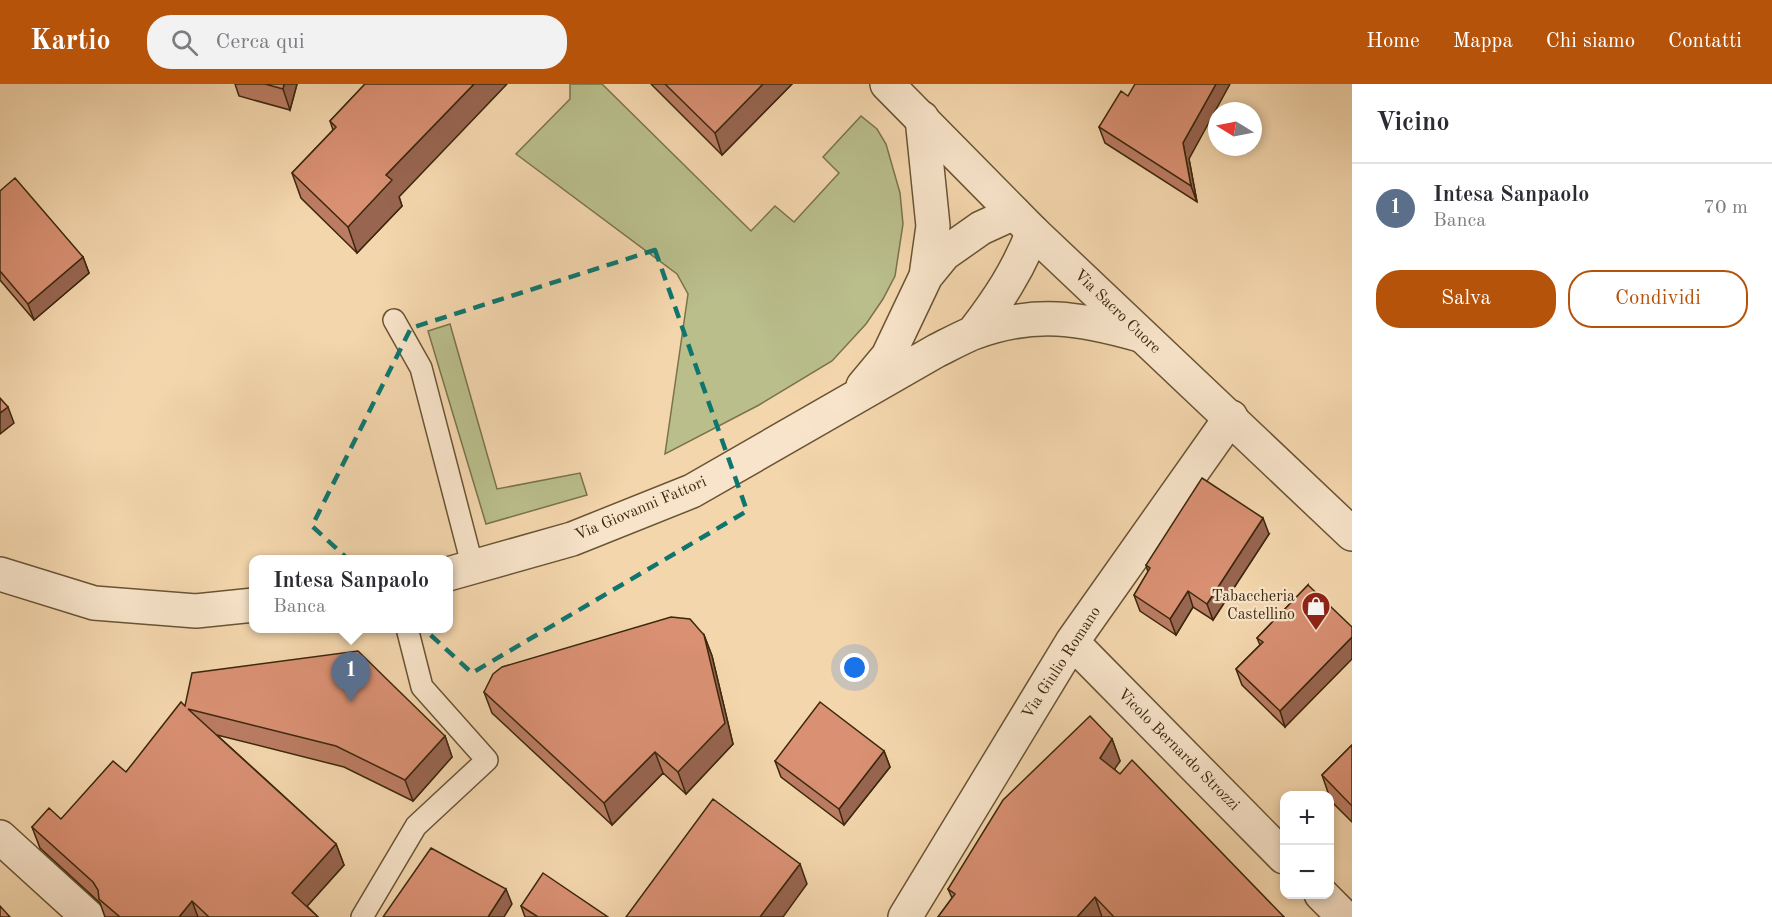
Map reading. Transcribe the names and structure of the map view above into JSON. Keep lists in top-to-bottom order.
{
  "streets": {
    "street": [
      "Via Sacro Cuore",
      "Via Giovanni Fattori",
      "Via Giulio Romano",
      "Vicolo Bernardo Strozzi"
    ]
  },
  "crossings": [
    ["Via Sacro Cuore", "Via Giovanni Fattori"],
    ["Via Sacro Cuore", "Via Giulio Romano"],
    ["Via Giulio Romano", "Vicolo Bernardo Strozzi"]
  ],
  "places": {
    "shop": ["Tabaccheria Castellino"]
  },
  "north": "left",
  "page": {
    "header": "Kartio",
    "search": "Cerca qui",
    "nav": [
      "Home",
      "Mappa",
      "Chi siamo",
      "Contatti"
    ],
    "heading": "Vicino",
    "list": [
      {
        "mark": "1",
        "name": "Intesa Sanpaolo",
        "note": "Banca",
        "value": "70 m"
      }
    ],
    "buttons": ["Salva", "Condividi"],
    "popup": ["Intesa Sanpaolo", "Banca"],
    "pins": "1",
    "map_buttons": ["+", "−"]
  }
}
